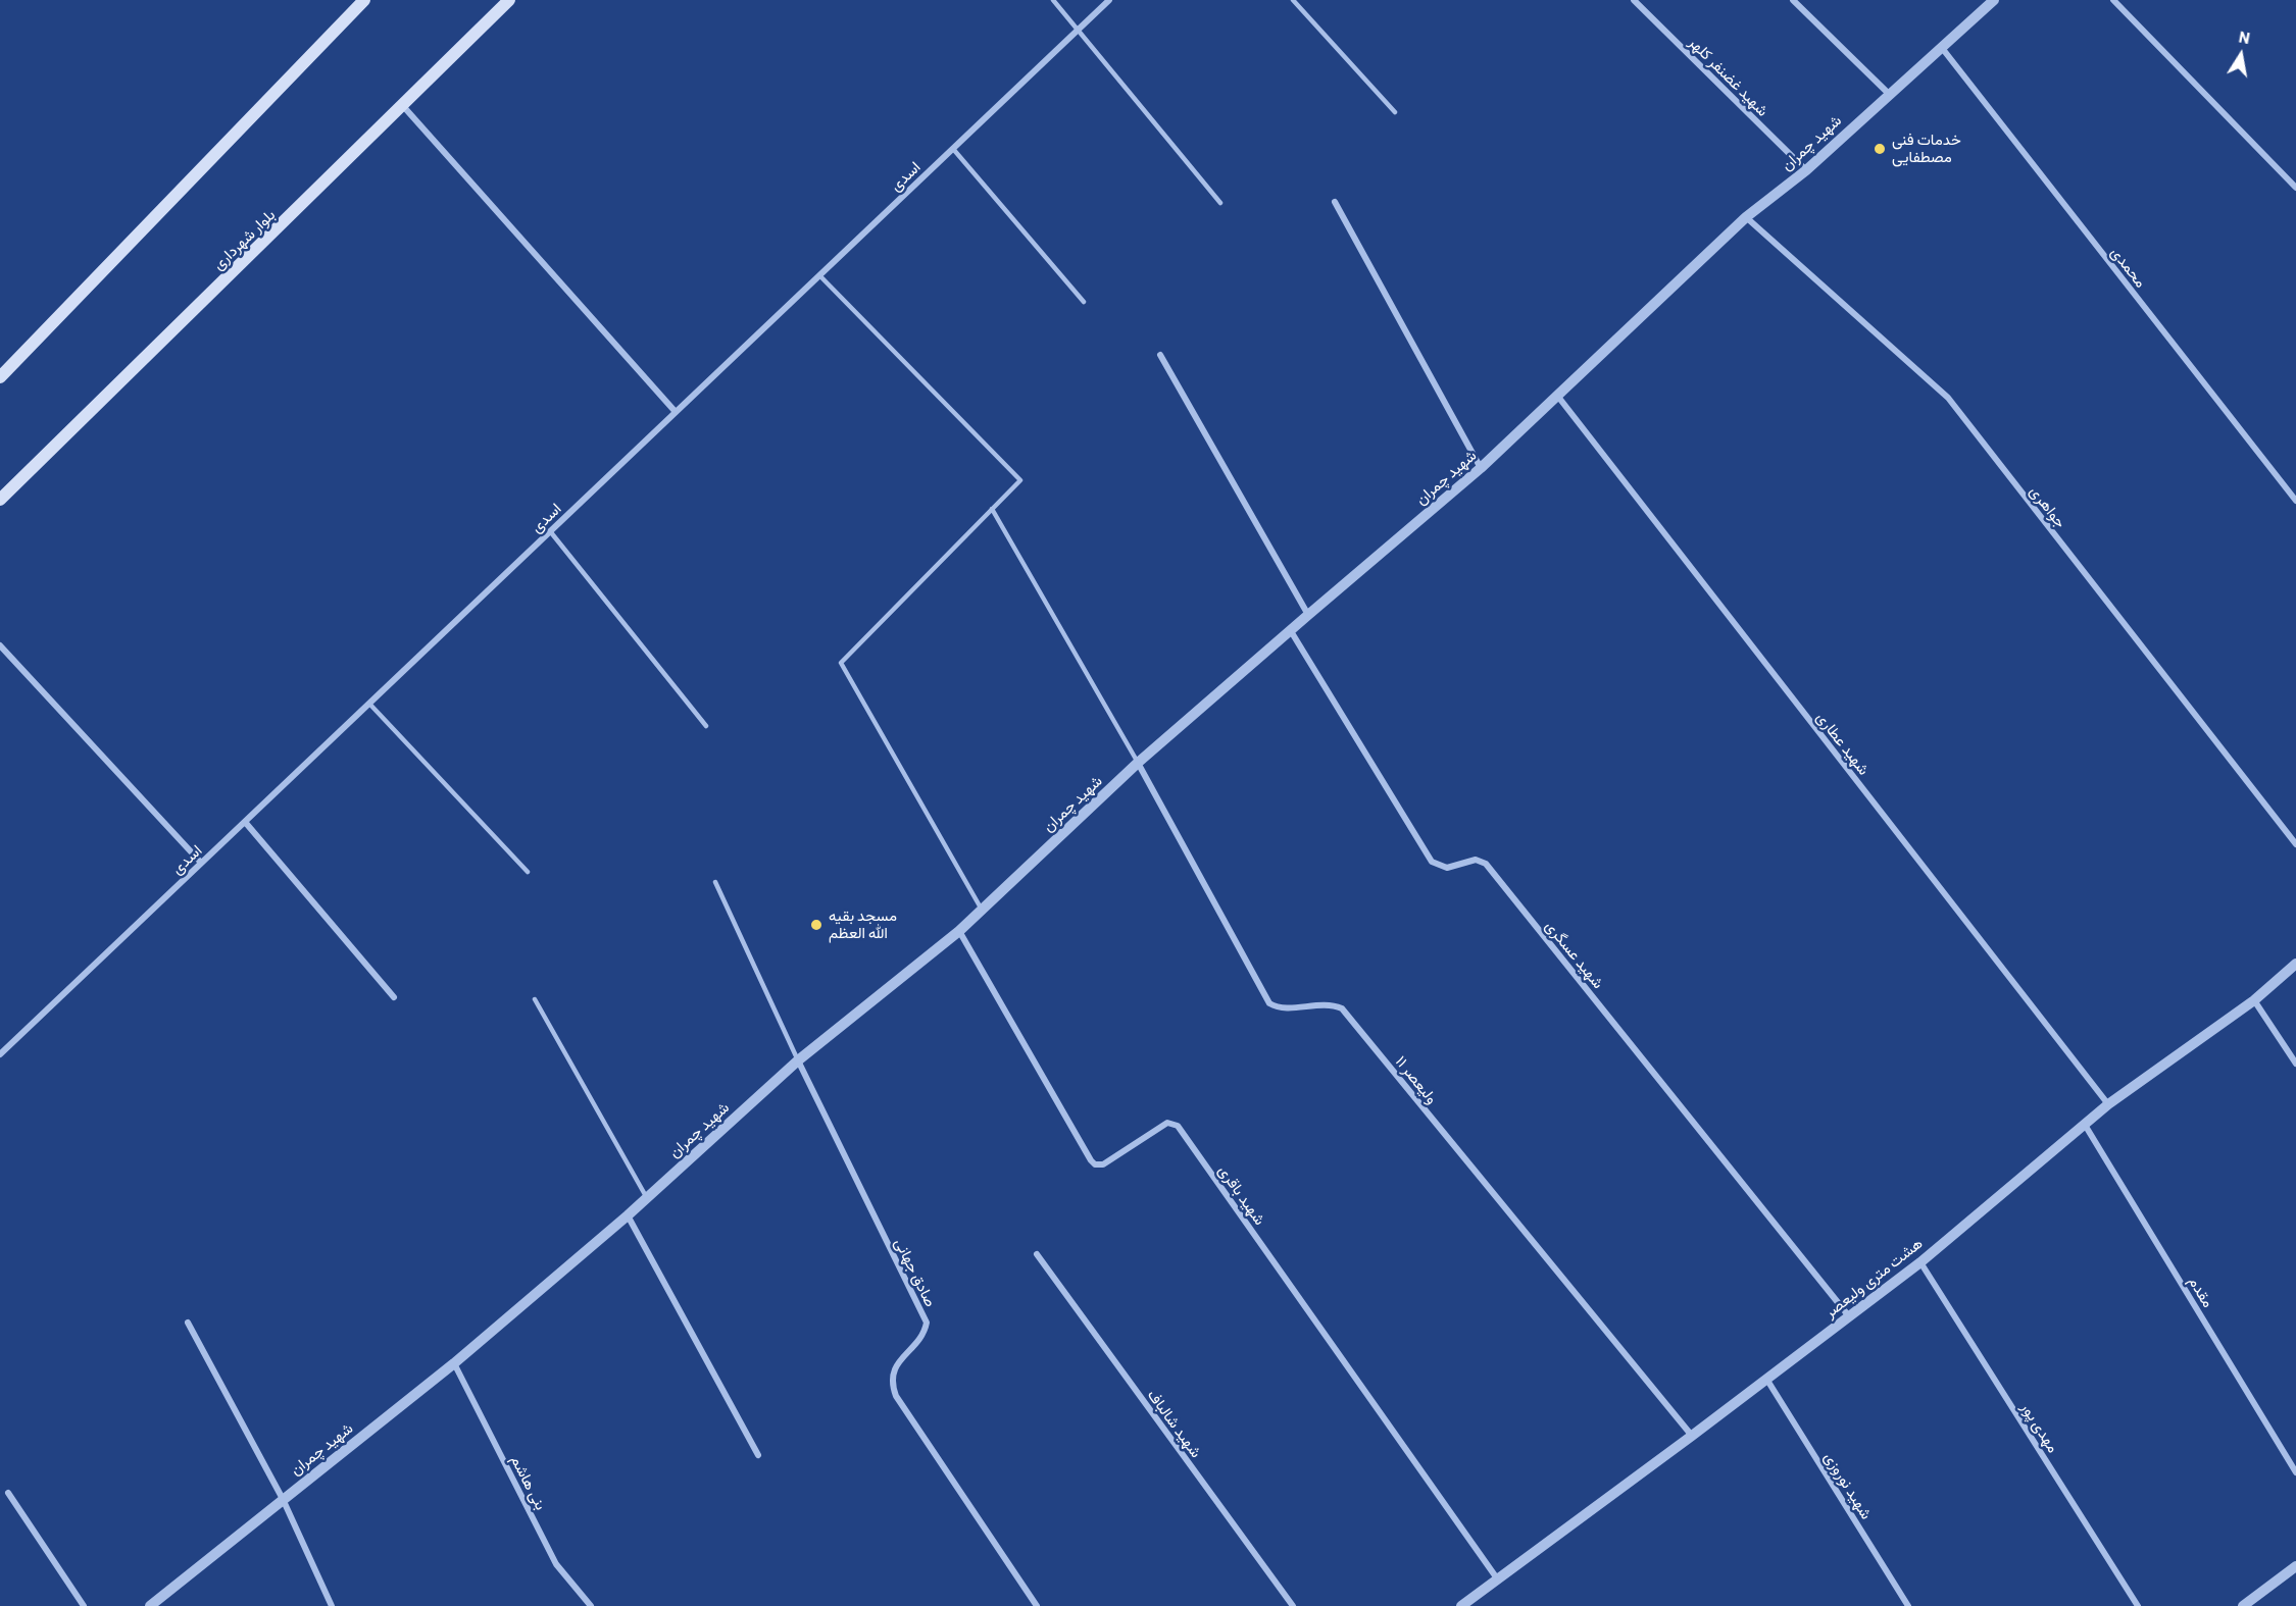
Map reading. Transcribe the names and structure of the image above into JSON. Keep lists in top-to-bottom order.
{
  "streets": {
    "main road": ["بلوار شهرداری"],
    "street": [
      "شهید غضنفر کلهر",
      "شهید چمران",
      "اسدی",
      "محمدی",
      "جواهری",
      "شهید عطاری",
      "شهید عسگری",
      "ولیعصر ۱۱",
      "شهید باقری",
      "صادق جهانی",
      "هشت متری ولیعصر",
      "مقدم",
      "شهید شالباف",
      "مهدی پور",
      "بنی هاشم",
      "شهید نوروزی"
    ]
  },
  "crossings": [
    ["شهید غضنفر کلهر", "شهید چمران"],
    ["شهید چمران", "محمدی"],
    ["شهید چمران", "جواهری"],
    ["شهید چمران", "شهید عطاری"],
    ["شهید چمران", "شهید عسگری"],
    ["شهید چمران", "ولیعصر ۱۱"],
    ["شهید چمران", "شهید باقری"],
    ["شهید چمران", "صادق جهانی"],
    ["شهید چمران", "بنی هاشم"],
    ["شهید عطاری", "هشت متری ولیعصر"],
    ["شهید عسگری", "هشت متری ولیعصر"],
    ["ولیعصر ۱۱", "هشت متری ولیعصر"],
    ["شهید باقری", "هشت متری ولیعصر"],
    ["هشت متری ولیعصر", "مقدم"],
    ["هشت متری ولیعصر", "مهدی پور"],
    ["هشت متری ولیعصر", "شهید نوروزی"]
  ],
  "places": ["خدمات فنی مصطفایی", "مسجد بقیه الله العظم"],
  "north": "top"
}
